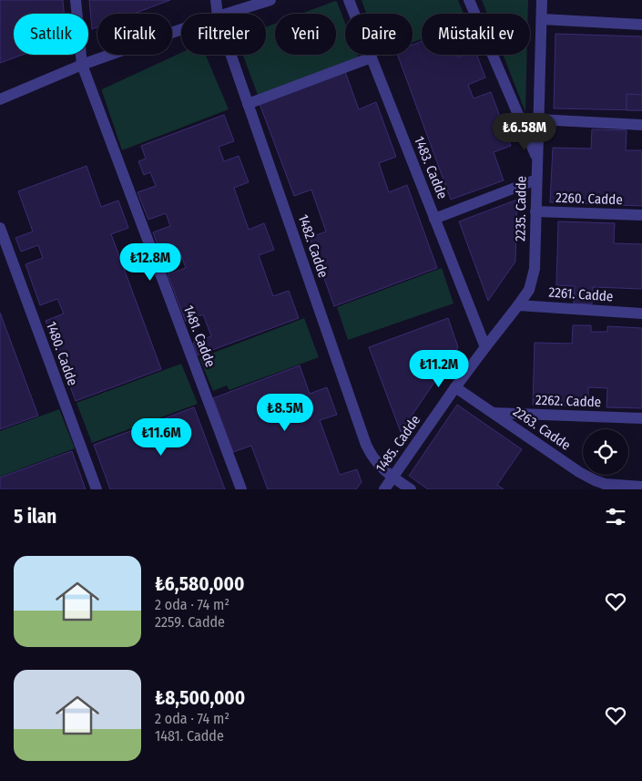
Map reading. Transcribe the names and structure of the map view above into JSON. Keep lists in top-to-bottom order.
{
  "streets": {
    "street": [
      "1483. Cadde",
      "2260. Cadde",
      "2235. Cadde",
      "1482. Cadde",
      "2261. Cadde",
      "1481. Cadde",
      "1480. Cadde",
      "2262. Cadde",
      "2263. Cadde",
      "1485. Cadde"
    ]
  },
  "crossings": [
    ["1483. Cadde", "1485. Cadde"],
    ["2260. Cadde", "2235. Cadde"],
    ["2235. Cadde", "2261. Cadde"],
    ["2235. Cadde", "1485. Cadde"],
    ["1482. Cadde", "1485. Cadde"],
    ["2261. Cadde", "1485. Cadde"],
    ["2262. Cadde", "2263. Cadde"],
    ["2263. Cadde", "1485. Cadde"]
  ],
  "page": {
    "chip": [
      "Satılık",
      "Kiralık",
      "Filtreler",
      "Yeni",
      "Daire",
      "Müstakil ev"
    ],
    "price": [
      "₺6.58M",
      "₺12.8M",
      "₺11.2M",
      "₺8.5M",
      "₺11.6M"
    ],
    "heading": "5 ilan",
    "list": [
      {
        "name": "₺6,580,000",
        "note": "2 oda · 74 m² · 2259. Cadde"
      },
      {
        "name": "₺8,500,000",
        "note": "2 oda · 74 m² · 1481. Cadde"
      }
    ]
  }
}
